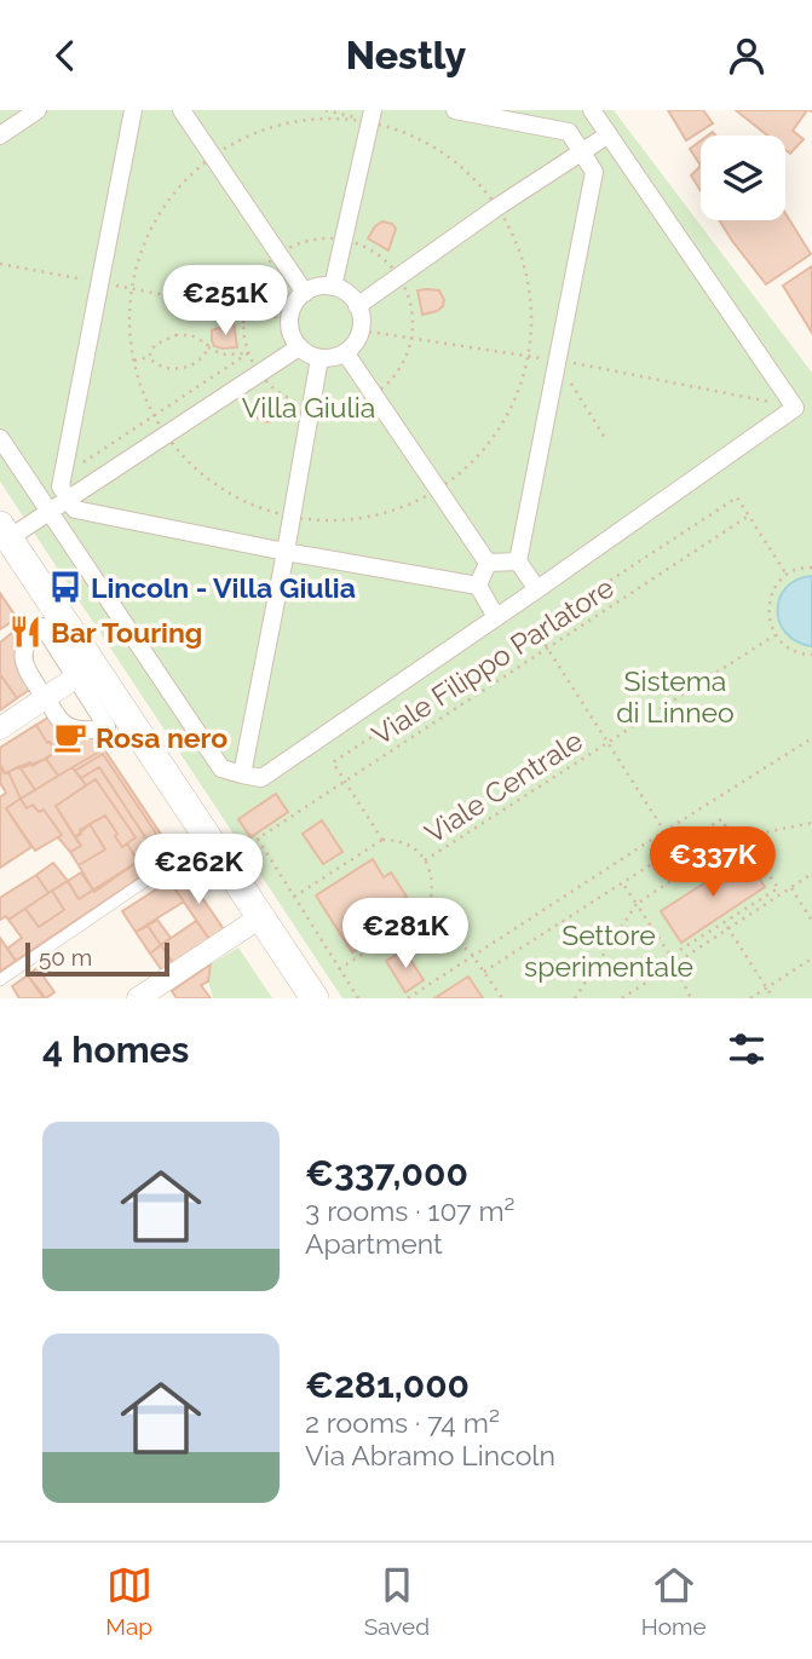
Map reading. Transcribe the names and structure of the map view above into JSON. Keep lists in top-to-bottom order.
{
  "streets": {
    "path": ["Viale Filippo Parlatore", "Viale Centrale"]
  },
  "parks": ["Villa Giulia", "Sistema di Linneo", "Settore sperimentale"],
  "places": {
    "bus stop": ["Lincoln - Villa Giulia"],
    "restaurant": ["Bar Touring"],
    "cafe": ["Rosa nero"]
  },
  "scale_bar": "50 m",
  "page": {
    "header": "Nestly",
    "price": [
      "€251K",
      "€337K",
      "€262K",
      "€281K"
    ],
    "scale": "50 m",
    "heading": "4 homes",
    "list": [
      {
        "name": "€337,000",
        "note": "3 rooms · 107 m² · Apartment"
      },
      {
        "name": "€281,000",
        "note": "2 rooms · 74 m² · Via Abramo Lincoln"
      }
    ],
    "tabs": ["Map", "Saved", "Home"]
  }
}
